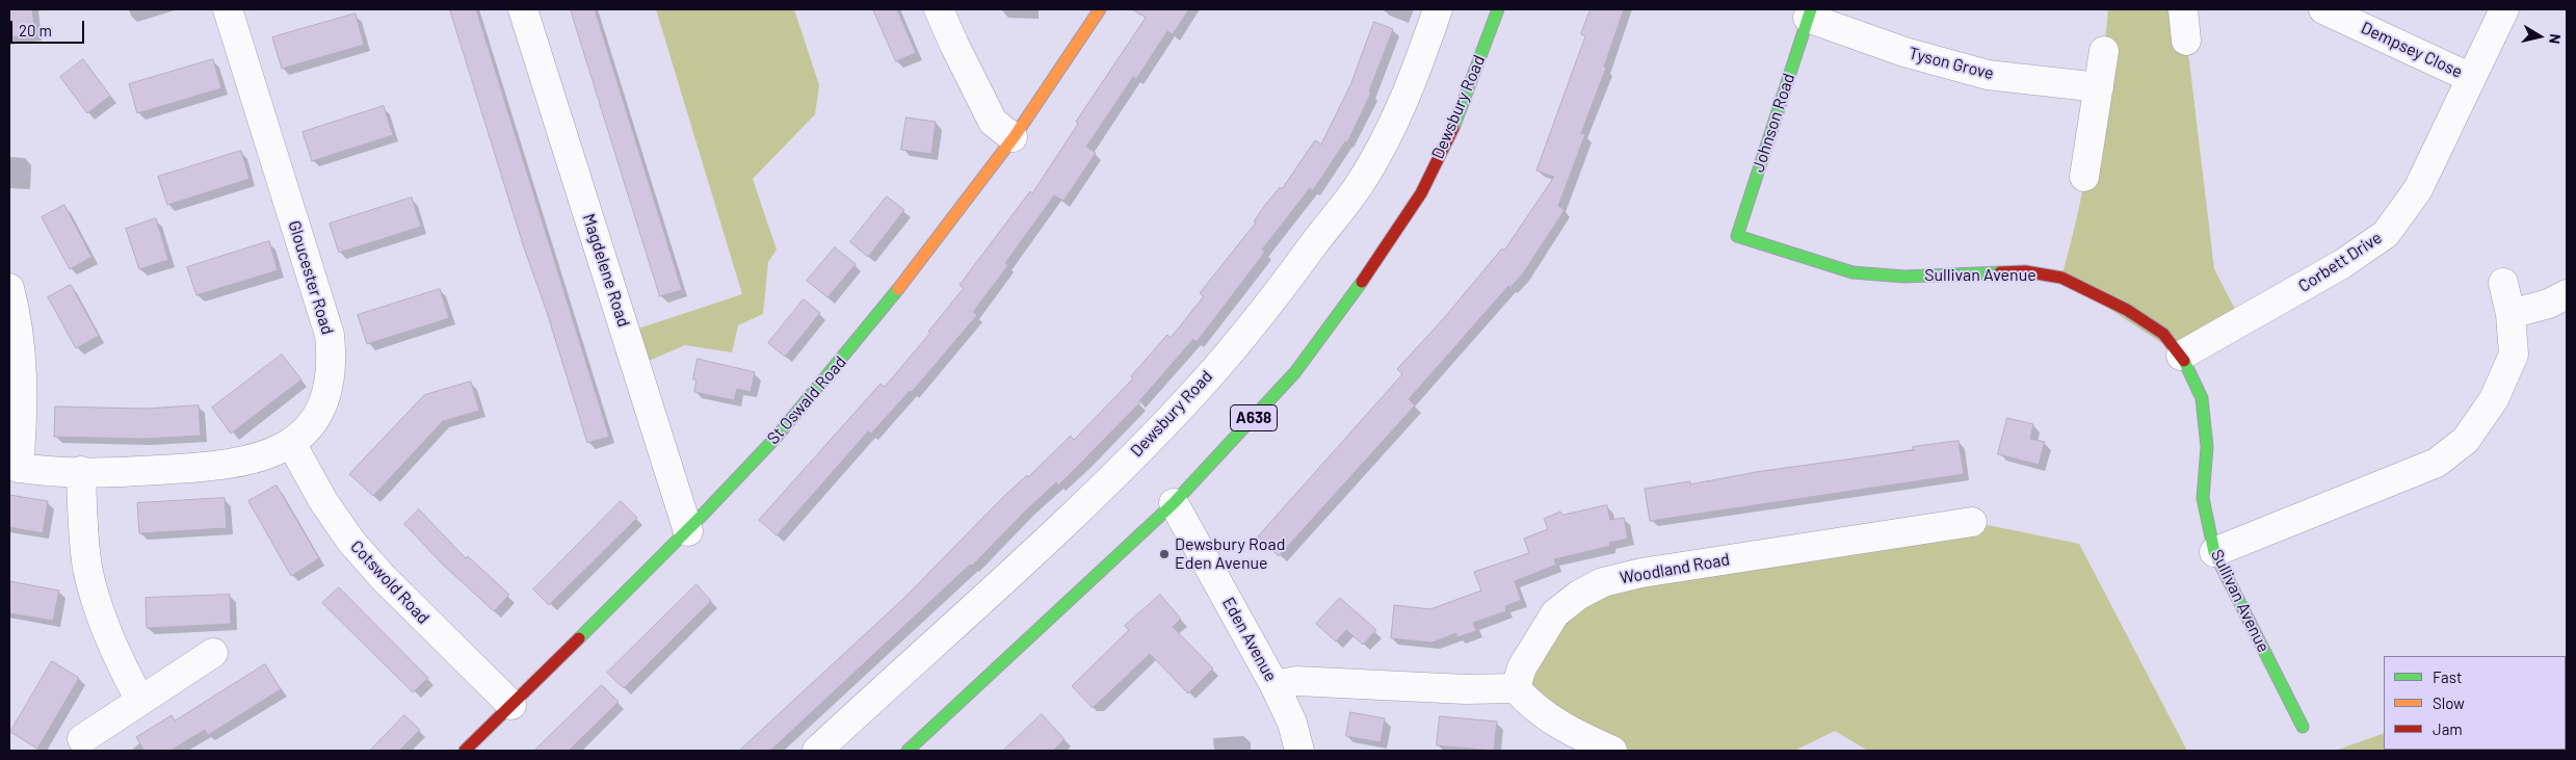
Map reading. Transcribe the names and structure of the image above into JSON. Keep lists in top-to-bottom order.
{
  "streets": {
    "main road": [
      "Dewsbury Road",
      "Johnson Road",
      "Sullivan Avenue",
      "St Oswald Road",
      "A638"
    ],
    "street": [
      "Dempsey Close",
      "Tyson Grove",
      "Corbett Drive",
      "Magdelene Road",
      "Gloucester Road",
      "Woodland Road",
      "Cotswold Road",
      "Eden Avenue"
    ]
  },
  "crossings": [
    ["Dempsey Close", "Corbett Drive"],
    ["Tyson Grove", "Johnson Road"],
    ["Dewsbury Road", "Eden Avenue"],
    ["Johnson Road", "Sullivan Avenue"],
    ["Corbett Drive", "Sullivan Avenue"],
    ["Magdelene Road", "St Oswald Road"],
    ["Gloucester Road", "Cotswold Road"],
    ["St Oswald Road", "Cotswold Road"]
  ],
  "places": ["Dewsbury Road Eden Avenue"],
  "legend": ["Fast", "Slow", "Jam"],
  "scale_bar": "20 m",
  "north": "right"
}
